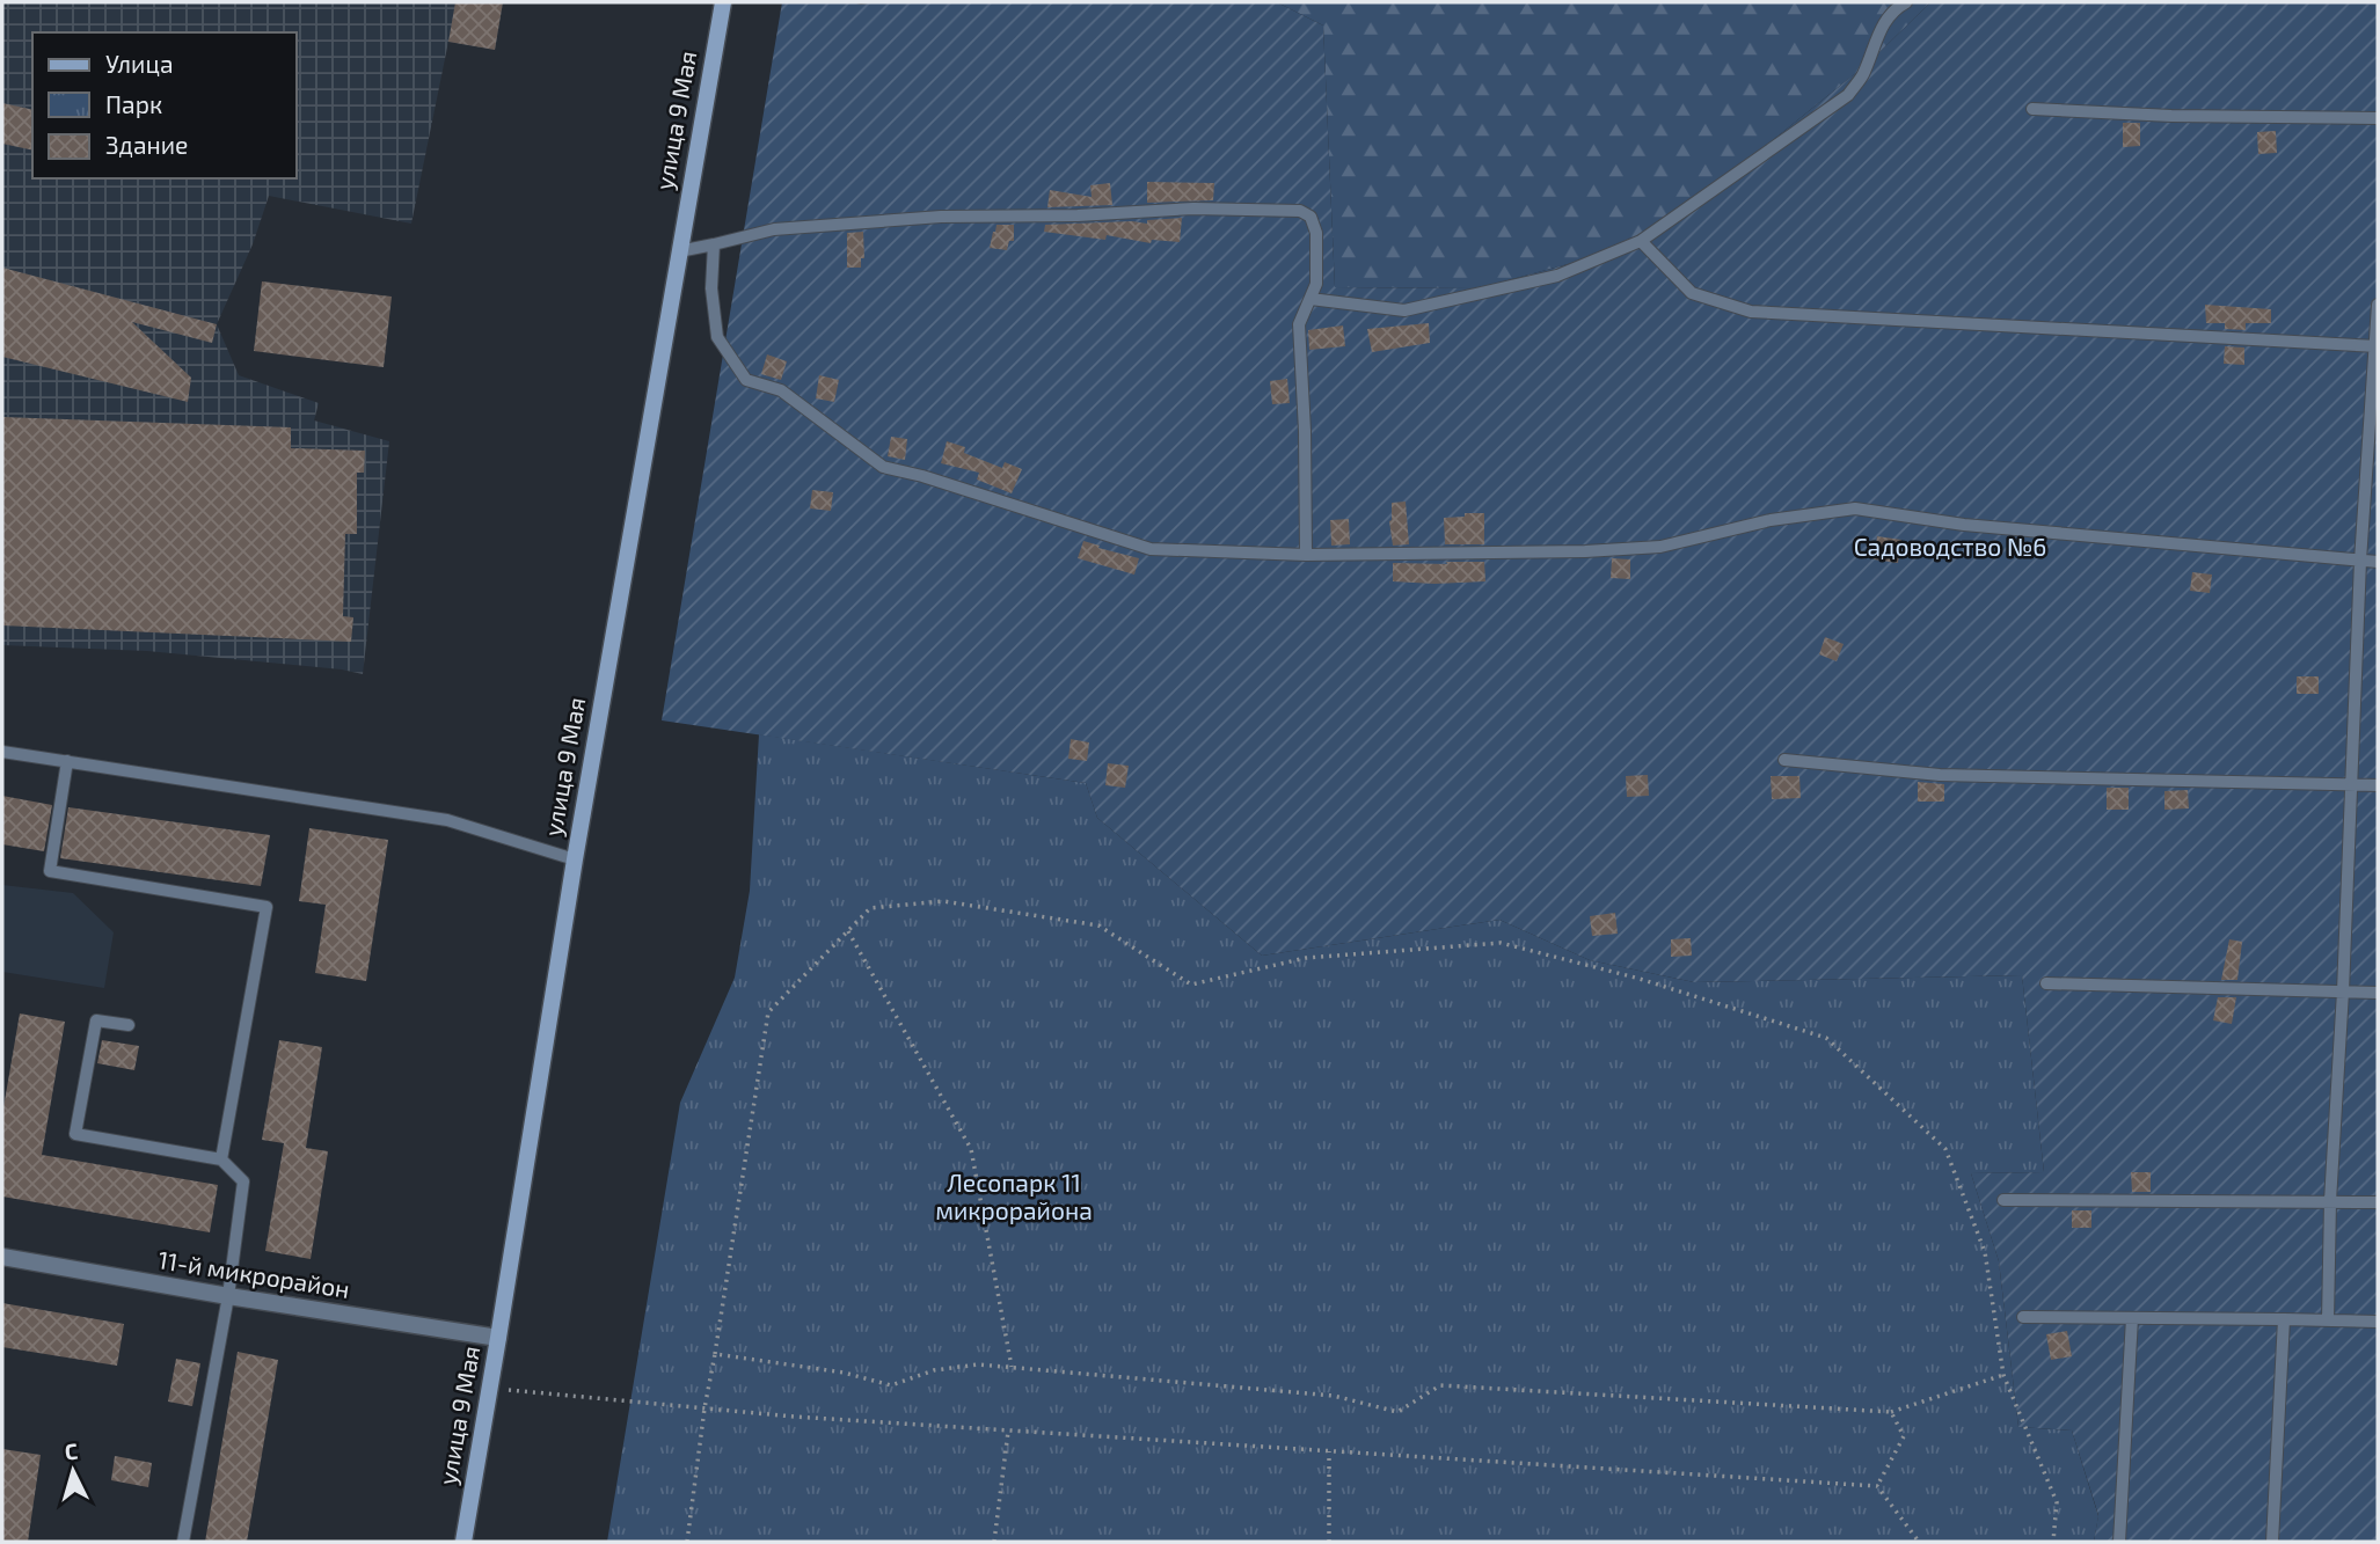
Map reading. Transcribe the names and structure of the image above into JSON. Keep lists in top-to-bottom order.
{
  "streets": {
    "main road": ["улица 9 Мая"],
    "street": ["11-й микрорайон"]
  },
  "crossings": [
    ["улица 9 Мая", "11-й микрорайон"]
  ],
  "parks": ["Садоводство №6", "Лесопарк 11 микрорайона"],
  "legend": ["Улица", "Парк", "Здание"],
  "north": "top"
}
